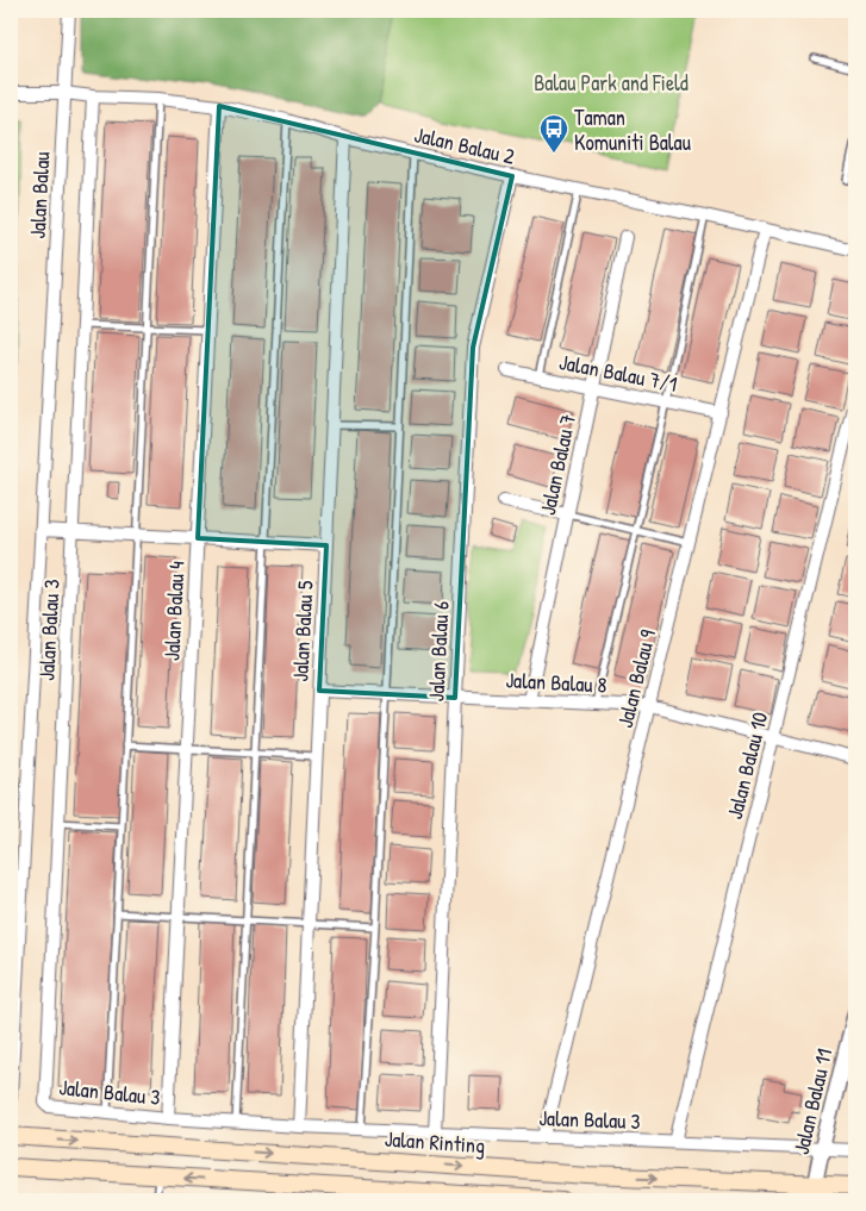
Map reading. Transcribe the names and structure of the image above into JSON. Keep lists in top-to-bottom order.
{
  "streets": {
    "main road": ["Jalan Rinting"],
    "street": [
      "Jalan Balau 2",
      "Jalan Balau",
      "Jalan Balau 7/1",
      "Jalan Balau 7",
      "Jalan Balau 4",
      "Jalan Balau 3",
      "Jalan Balau 5",
      "Jalan Balau 6",
      "Jalan Balau 9",
      "Jalan Balau 8",
      "Jalan Balau 10",
      "Jalan Balau 11"
    ]
  },
  "crossings": [
    ["Jalan Balau 2", "Jalan Balau"],
    ["Jalan Balau 2", "Jalan Balau 4"],
    ["Jalan Balau 2", "Jalan Balau 3"],
    ["Jalan Balau 2", "Jalan Balau 5"],
    ["Jalan Balau 2", "Jalan Balau 6"],
    ["Jalan Balau 2", "Jalan Balau 9"],
    ["Jalan Balau 7/1", "Jalan Balau 7"],
    ["Jalan Balau 7/1", "Jalan Balau 9"],
    ["Jalan Balau 7", "Jalan Balau 8"],
    ["Jalan Balau 4", "Jalan Balau 3"],
    ["Jalan Balau 3", "Jalan Balau 5"],
    ["Jalan Balau 3", "Jalan Balau 6"],
    ["Jalan Balau 3", "Jalan Balau 9"],
    ["Jalan Balau 3", "Jalan Balau 10"],
    ["Jalan Balau 3", "Jalan Balau 11"],
    ["Jalan Balau 5", "Jalan Balau 8"],
    ["Jalan Balau 6", "Jalan Balau 8"],
    ["Jalan Balau 9", "Jalan Balau 8"],
    ["Jalan Balau 8", "Jalan Balau 10"],
    ["Jalan Balau 11", "Jalan Rinting"]
  ],
  "parks": ["Balau Park and Field"],
  "places": {
    "bus stop": ["Taman Komuniti Balau"]
  }
}
